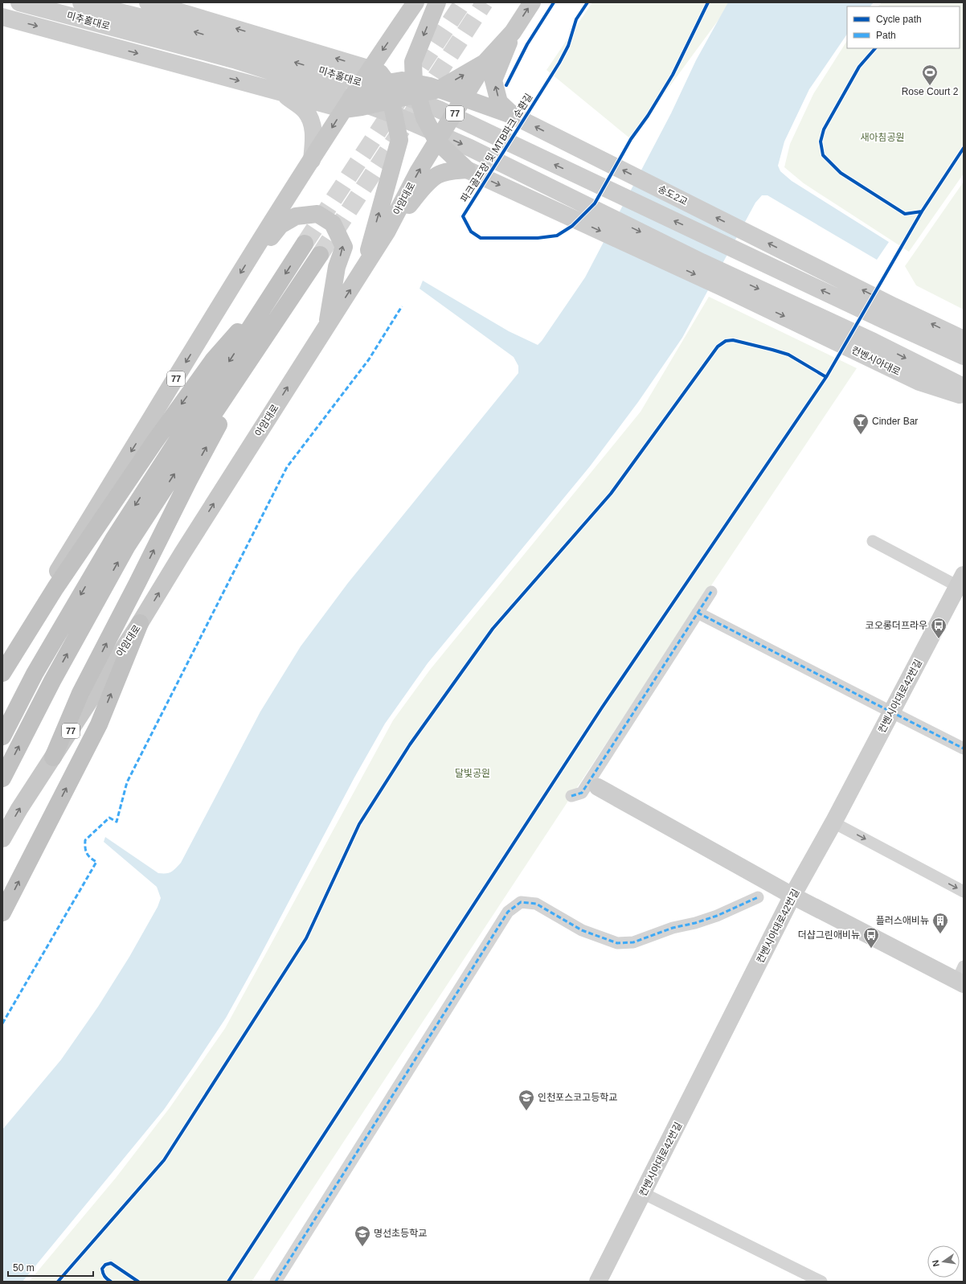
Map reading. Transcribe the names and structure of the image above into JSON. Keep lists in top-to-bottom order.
{
  "streets": {
    "main road": [
      "미추홀대로",
      "77",
      "송도2교",
      "아암대로",
      "컨벤시아대로",
      "컨벤시아대로42번길"
    ],
    "cycle path": ["파크골프장 및 MTB파크 순환길"]
  },
  "crossings": [
    ["미추홀대로", "77"],
    ["미추홀대로", "송도2교"]
  ],
  "parks": ["새아침공원", "달빛공원"],
  "places": {
    "sports": ["Rose Court 2"],
    "bar": ["Cinder Bar"],
    "bus stop": ["코오롱더프라우", "더샵그린애비뉴"],
    "building": ["플러스애비뉴"],
    "school or university": ["인천포스코고등학교", "명선초등학교"]
  },
  "legend": ["Cycle path", "Path"],
  "scale_bar": "50 m",
  "north": "left"
}
